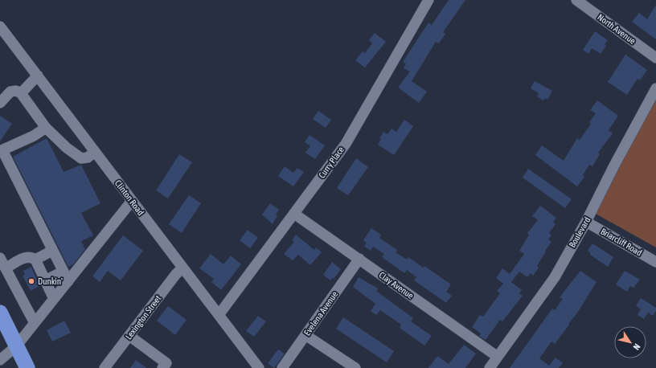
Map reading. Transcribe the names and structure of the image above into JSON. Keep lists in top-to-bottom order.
{
  "streets": {
    "street": [
      "North Avenue",
      "Curry Place",
      "Clinton Road",
      "Boulevard",
      "Briarcliff Road",
      "Clay Avenue",
      "Evelena Avenue",
      "Lexington Street"
    ]
  },
  "crossings": [
    ["Curry Place", "Clinton Road"],
    ["Curry Place", "Clay Avenue"],
    ["Clinton Road", "Lexington Street"],
    ["Boulevard", "Briarcliff Road"],
    ["Boulevard", "Clay Avenue"],
    ["Clay Avenue", "Evelena Avenue"]
  ],
  "places": ["Dunkin'"],
  "north": "bottom right"
}
